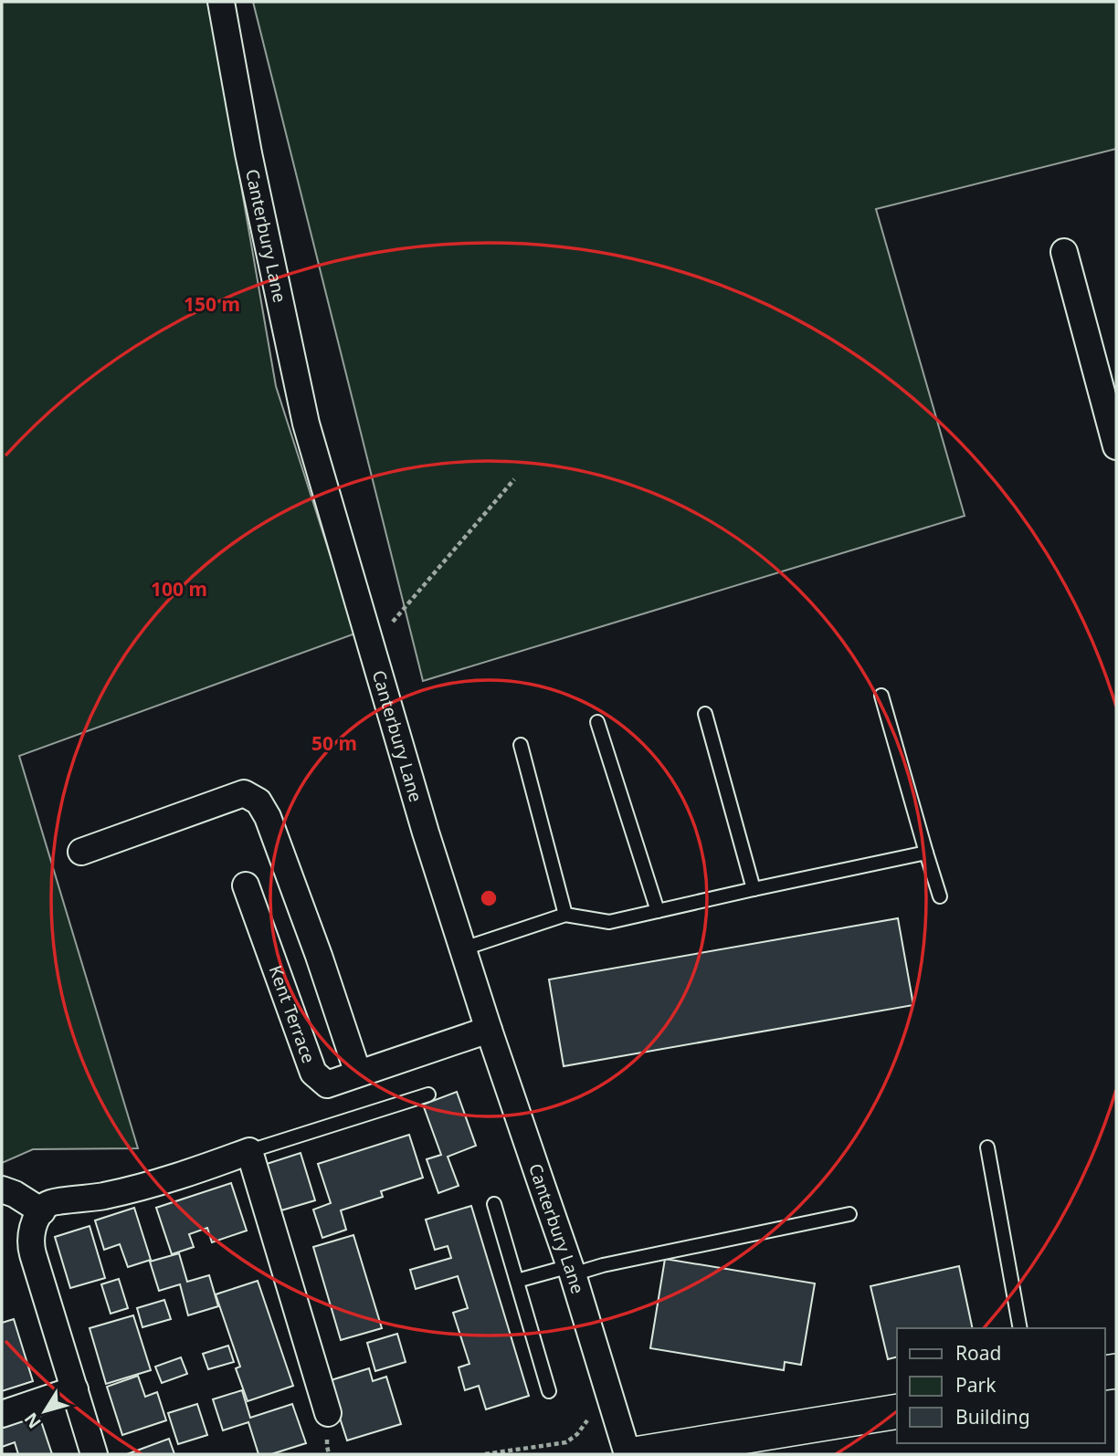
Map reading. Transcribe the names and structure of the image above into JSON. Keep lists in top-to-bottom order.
{
  "streets": {
    "street": ["Canterbury Lane", "Kent Terrace"]
  },
  "crossings": [
    ["Canterbury Lane", "Kent Terrace"]
  ],
  "legend": ["Road", "Park", "Building"],
  "north": "bottom left",
  "rings": ["150 m", "100 m", "50 m"]
}
